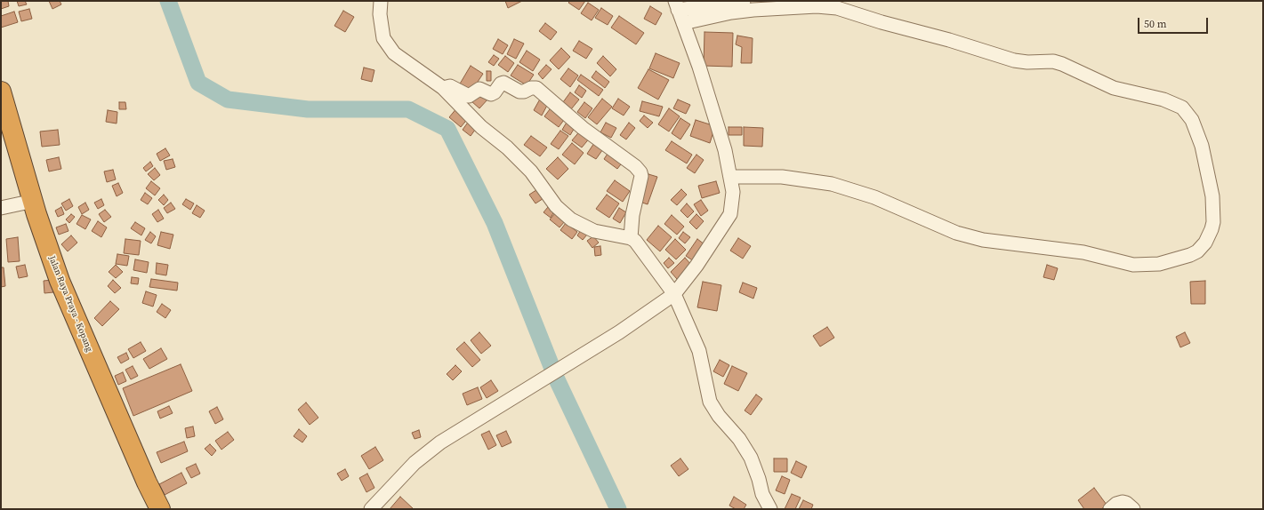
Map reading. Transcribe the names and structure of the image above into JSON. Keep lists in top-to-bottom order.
{
  "streets": {
    "highway": ["Jalan Raya Praya - Kopang"]
  },
  "scale_bar": "50 m"
}
